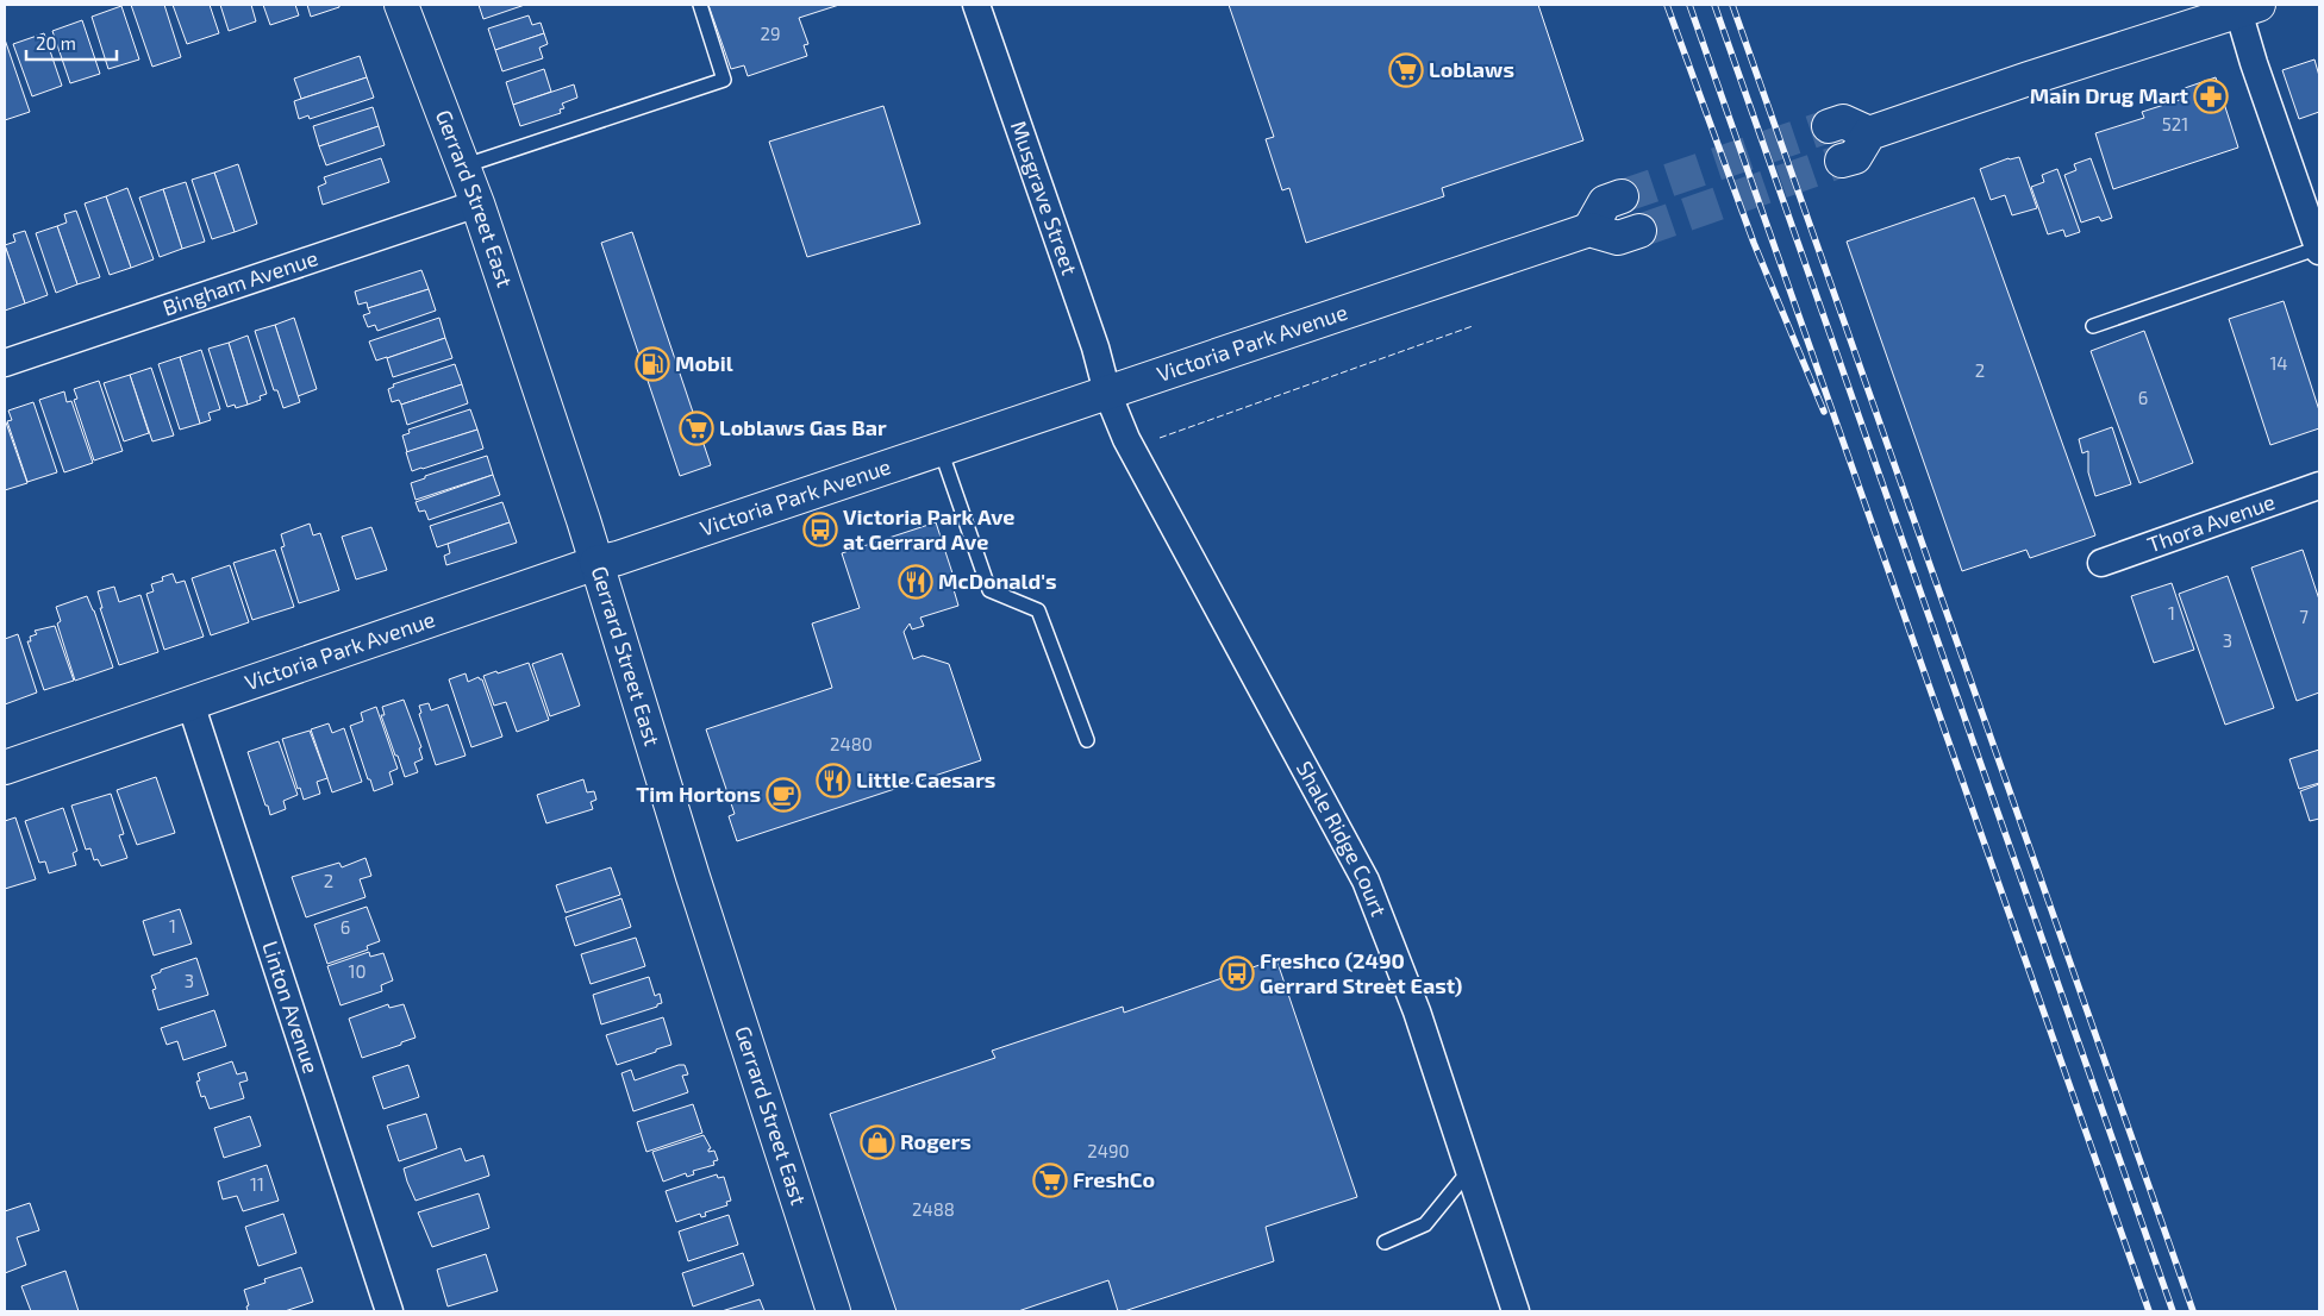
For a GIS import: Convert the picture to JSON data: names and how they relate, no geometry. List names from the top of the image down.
{
  "streets": {
    "main road": ["Gerrard Street East", "Victoria Park Avenue"],
    "street": [
      "Musgrave Street",
      "Bingham Avenue",
      "Thora Avenue",
      "Shale Ridge Court",
      "Linton Avenue"
    ]
  },
  "crossings": [
    ["Musgrave Street", "Victoria Park Avenue"],
    ["Musgrave Street", "Shale Ridge Court"],
    ["Gerrard Street East", "Bingham Avenue"],
    ["Gerrard Street East", "Victoria Park Avenue"],
    ["Victoria Park Avenue", "Shale Ridge Court"],
    ["Victoria Park Avenue", "Linton Avenue"]
  ],
  "places": {
    "supermarket": ["Loblaws", "Loblaws Gas Bar", "FreshCo"],
    "pharmacy": ["Main Drug Mart"],
    "fuel station": ["Mobil"],
    "bus stop": ["Victoria Park Ave at Gerrard Ave", "Freshco (2490 Gerrard Street East)"],
    "restaurant": ["McDonald's", "Little Caesars"],
    "cafe": ["Tim Hortons"],
    "shop": ["Rogers"]
  },
  "house_numbers": [
    "29",
    "521",
    "14",
    "2",
    "6",
    "1",
    "7",
    "3",
    "2480",
    "2",
    "1",
    "6",
    "10",
    "3",
    "2490",
    "11",
    "2488"
  ],
  "scale_bar": "20 m"
}
